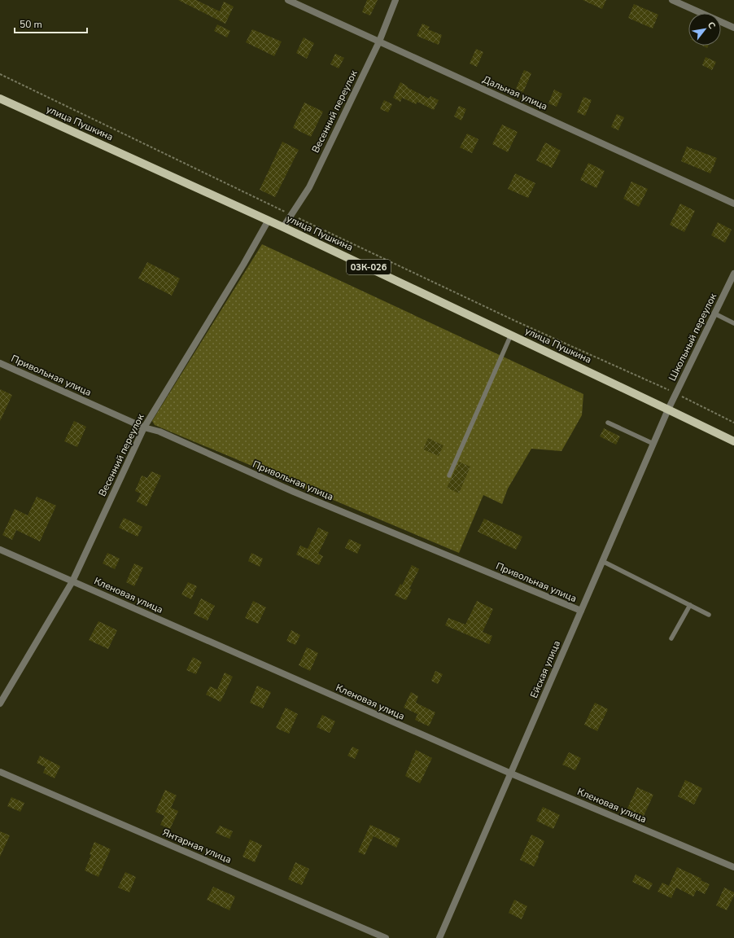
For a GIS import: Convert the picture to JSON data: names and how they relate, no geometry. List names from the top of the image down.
{
  "streets": {
    "main road": ["улица Пушкина", "03К-026"],
    "street": [
      "Дальная улица",
      "Весенний переулок",
      "Школьный переулок",
      "Привольная улица",
      "Кленовая улица",
      "Ейская улица",
      "Янтарная улица"
    ]
  },
  "crossings": [
    ["Дальная улица", "Весенний переулок"],
    ["Весенний переулок", "улица Пушкина"],
    ["Весенний переулок", "Привольная улица"],
    ["Весенний переулок", "Кленовая улица"],
    ["улица Пушкина", "Школьный переулок"],
    ["улица Пушкина", "Ейская улица"],
    ["Школьный переулок", "Ейская улица"],
    ["Привольная улица", "Ейская улица"],
    ["Кленовая улица", "Ейская улица"]
  ],
  "scale_bar": "50 m",
  "north": "top right"
}
